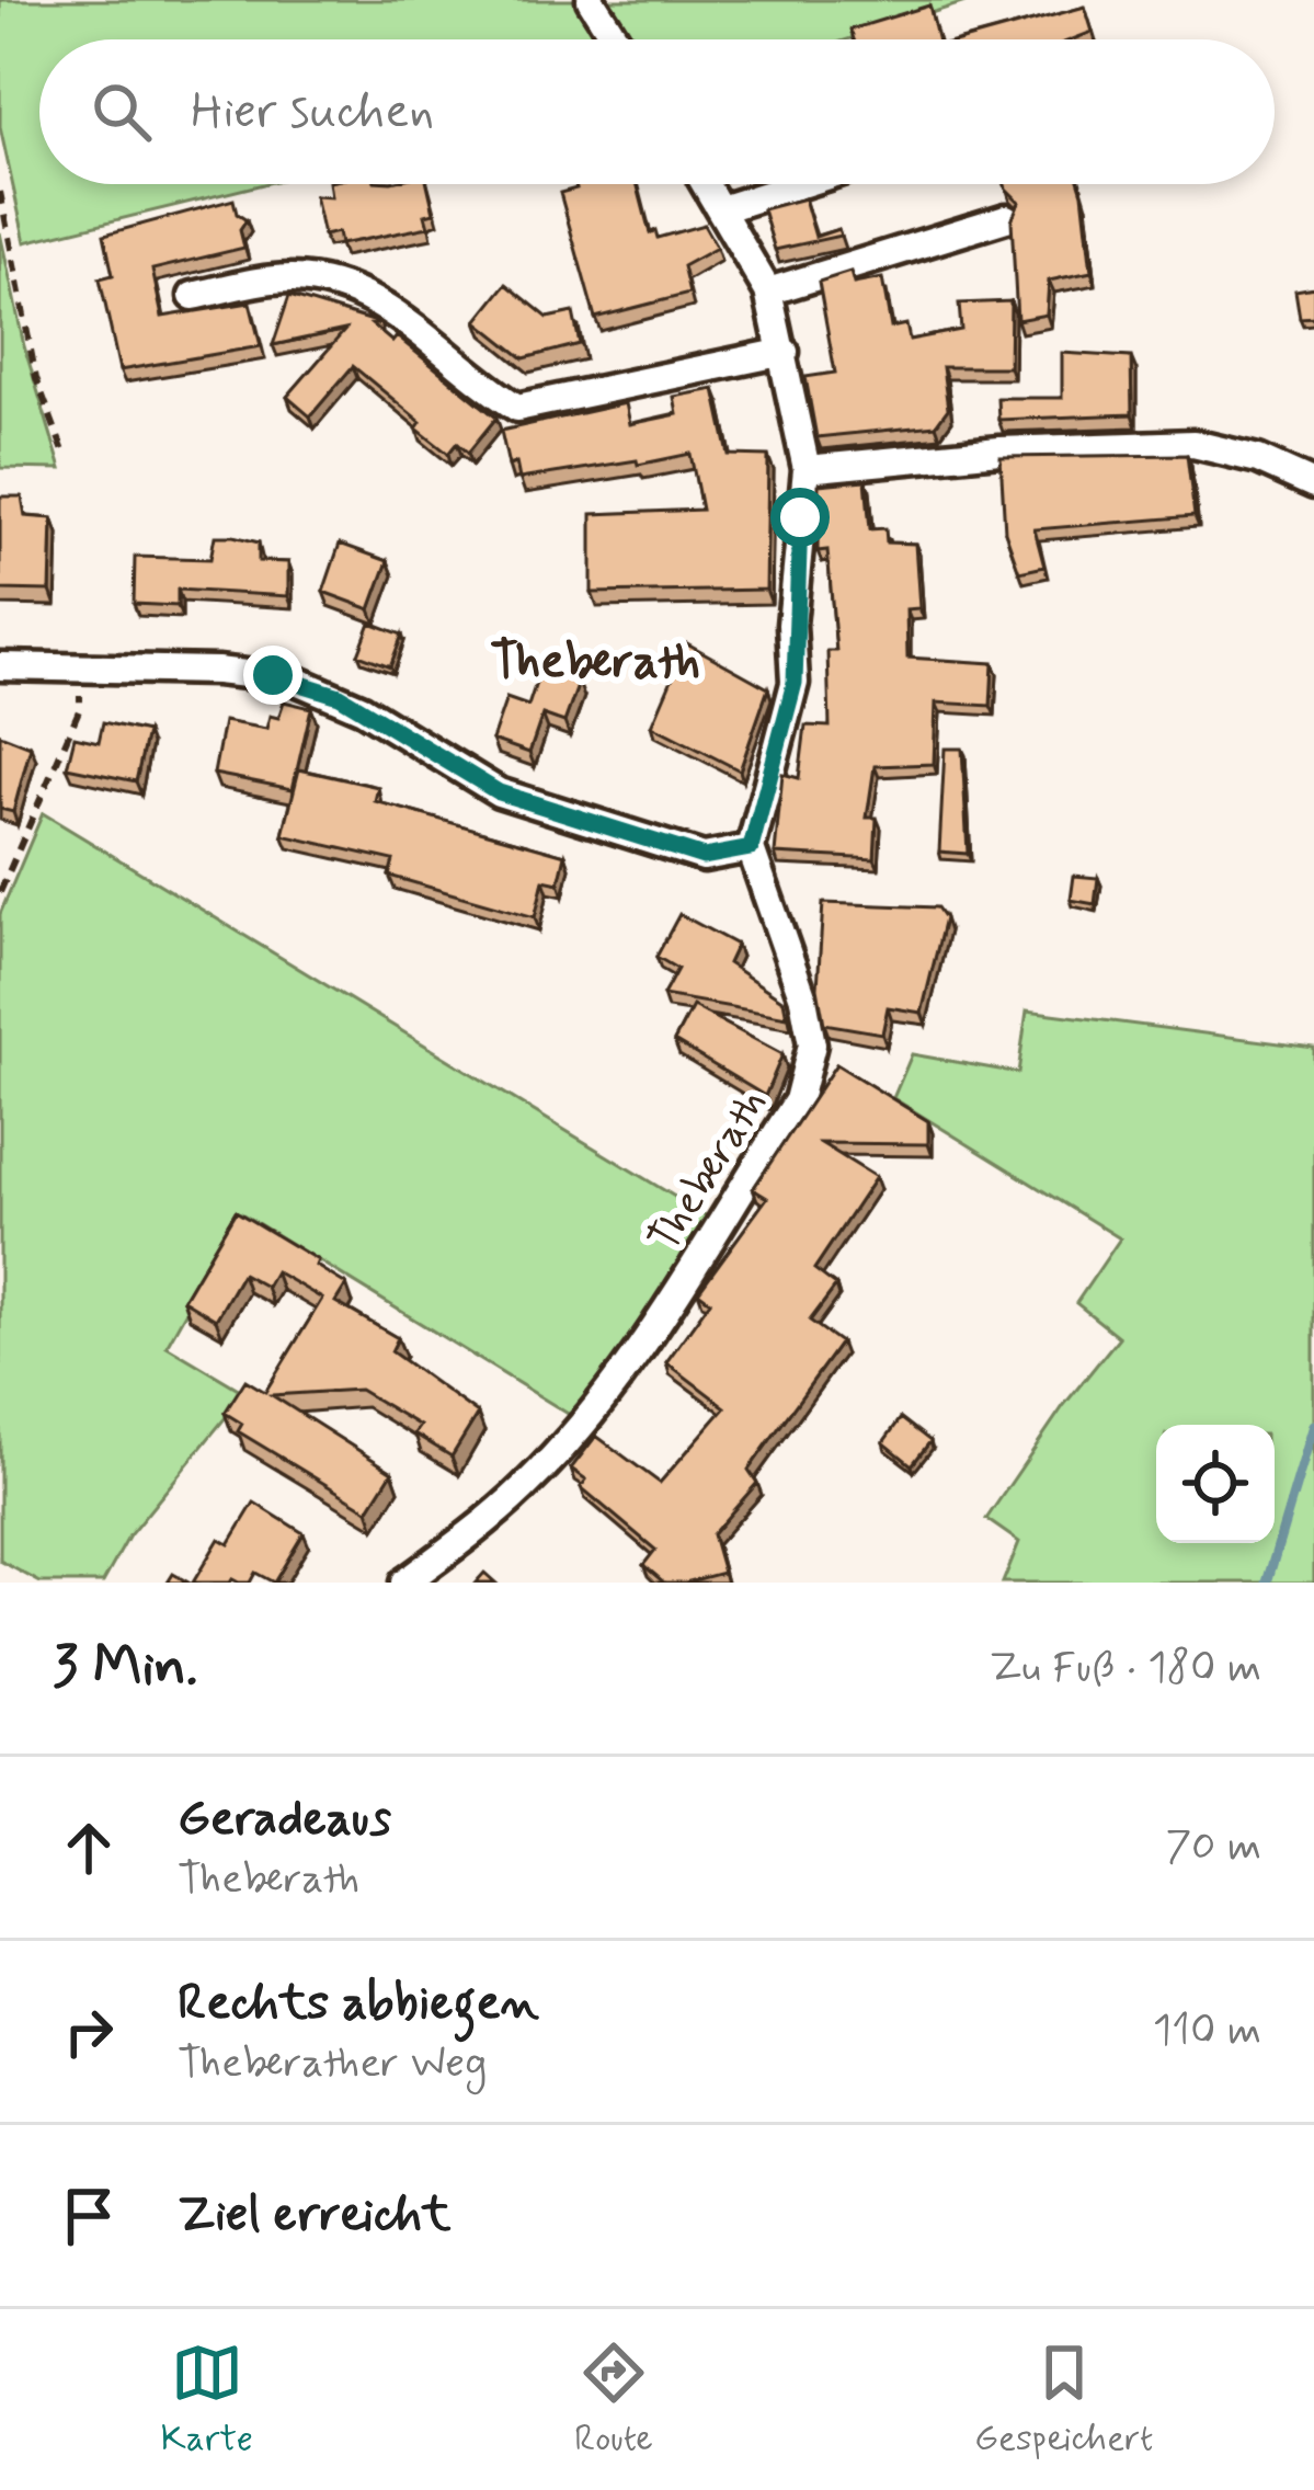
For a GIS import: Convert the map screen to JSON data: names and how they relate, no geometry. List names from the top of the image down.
{
  "streets": {
    "street": ["Theberath"]
  },
  "districts": ["Theberath"],
  "page": {
    "search": "Hier suchen",
    "heading": ["3 Min.", "Zu Fuß · 180 m"],
    "list": [
      ["Geradeaus", "Theberath", "70 m"],
      ["Rechts abbiegen", "Theberather Weg", "110 m"],
      "Ziel erreicht"
    ],
    "nav": ["Karte", "Route", "Gespeichert"]
  }
}
